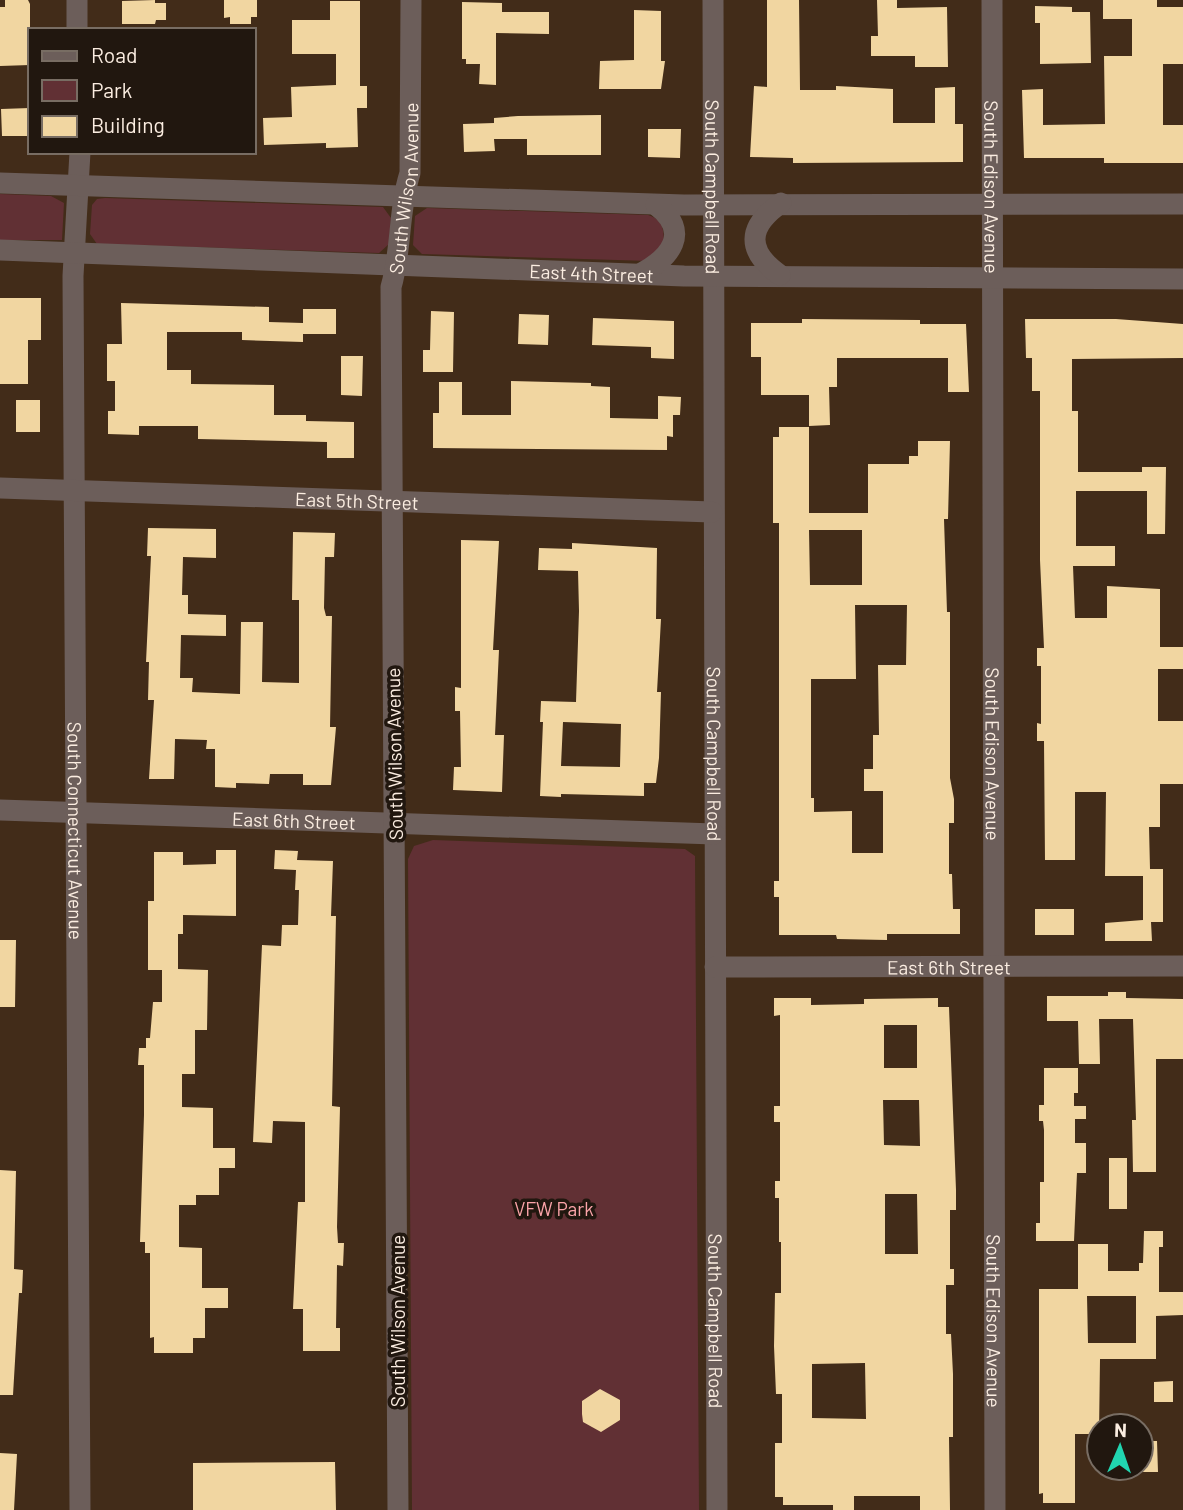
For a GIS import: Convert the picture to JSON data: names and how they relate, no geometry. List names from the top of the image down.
{
  "streets": {
    "street": [
      "South Wilson Avenue",
      "South Campbell Road",
      "South Edison Avenue",
      "East 4th Street",
      "East 5th Street",
      "East 6th Street",
      "South Connecticut Avenue"
    ]
  },
  "crossings": [
    ["South Wilson Avenue", "East 4th Street"],
    ["South Wilson Avenue", "East 5th Street"],
    ["South Wilson Avenue", "East 6th Street"],
    ["South Campbell Road", "East 4th Street"],
    ["South Campbell Road", "East 5th Street"],
    ["South Campbell Road", "East 6th Street"],
    ["South Edison Avenue", "East 4th Street"],
    ["South Edison Avenue", "East 6th Street"],
    ["East 4th Street", "South Connecticut Avenue"],
    ["East 5th Street", "South Connecticut Avenue"],
    ["East 6th Street", "South Connecticut Avenue"]
  ],
  "parks": ["VFW Park"],
  "legend": ["Road", "Park", "Building"],
  "north": "top"
}
